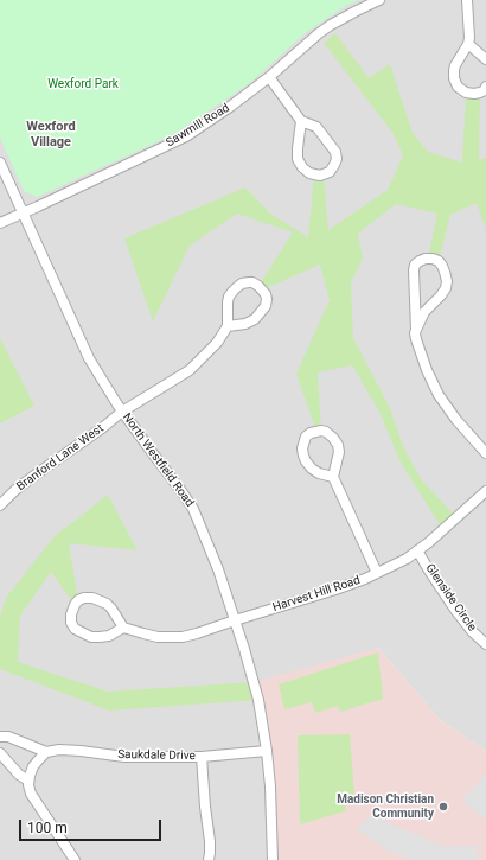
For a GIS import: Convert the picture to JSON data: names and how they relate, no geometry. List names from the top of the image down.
{
  "streets": {
    "street": [
      "Sawmill Road",
      "Branford Lane West",
      "North Westfield Road",
      "Harvest Hill Road",
      "Glenside Circle",
      "Saukdale Drive"
    ]
  },
  "crossings": [
    ["Sawmill Road", "North Westfield Road"],
    ["Branford Lane West", "North Westfield Road"],
    ["North Westfield Road", "Harvest Hill Road"],
    ["North Westfield Road", "Saukdale Drive"],
    ["Harvest Hill Road", "Glenside Circle"]
  ],
  "districts": ["Wexford Village"],
  "parks": ["Wexford Park"],
  "places": ["Madison Christian Community"],
  "scale_bar": "100 m"
}
